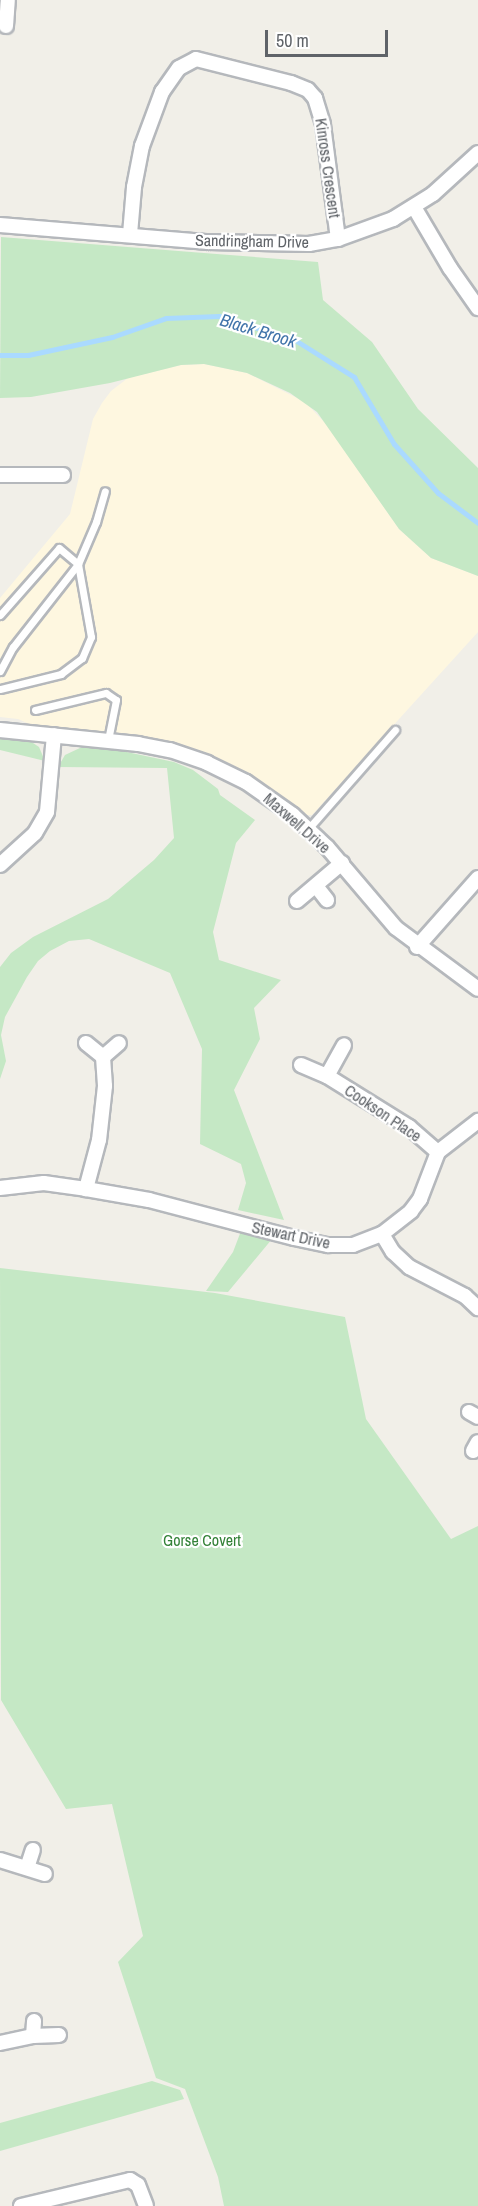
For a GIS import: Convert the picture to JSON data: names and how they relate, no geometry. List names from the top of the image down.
{
  "streets": {
    "street": [
      "Kinross Crescent",
      "Sandringham Drive",
      "Maxwell Drive",
      "Cookson Place",
      "Stewart Drive"
    ]
  },
  "crossings": [
    ["Kinross Crescent", "Sandringham Drive"],
    ["Cookson Place", "Stewart Drive"]
  ],
  "water": ["Black Brook"],
  "parks": ["Gorse Covert"],
  "scale_bar": "50 m"
}
